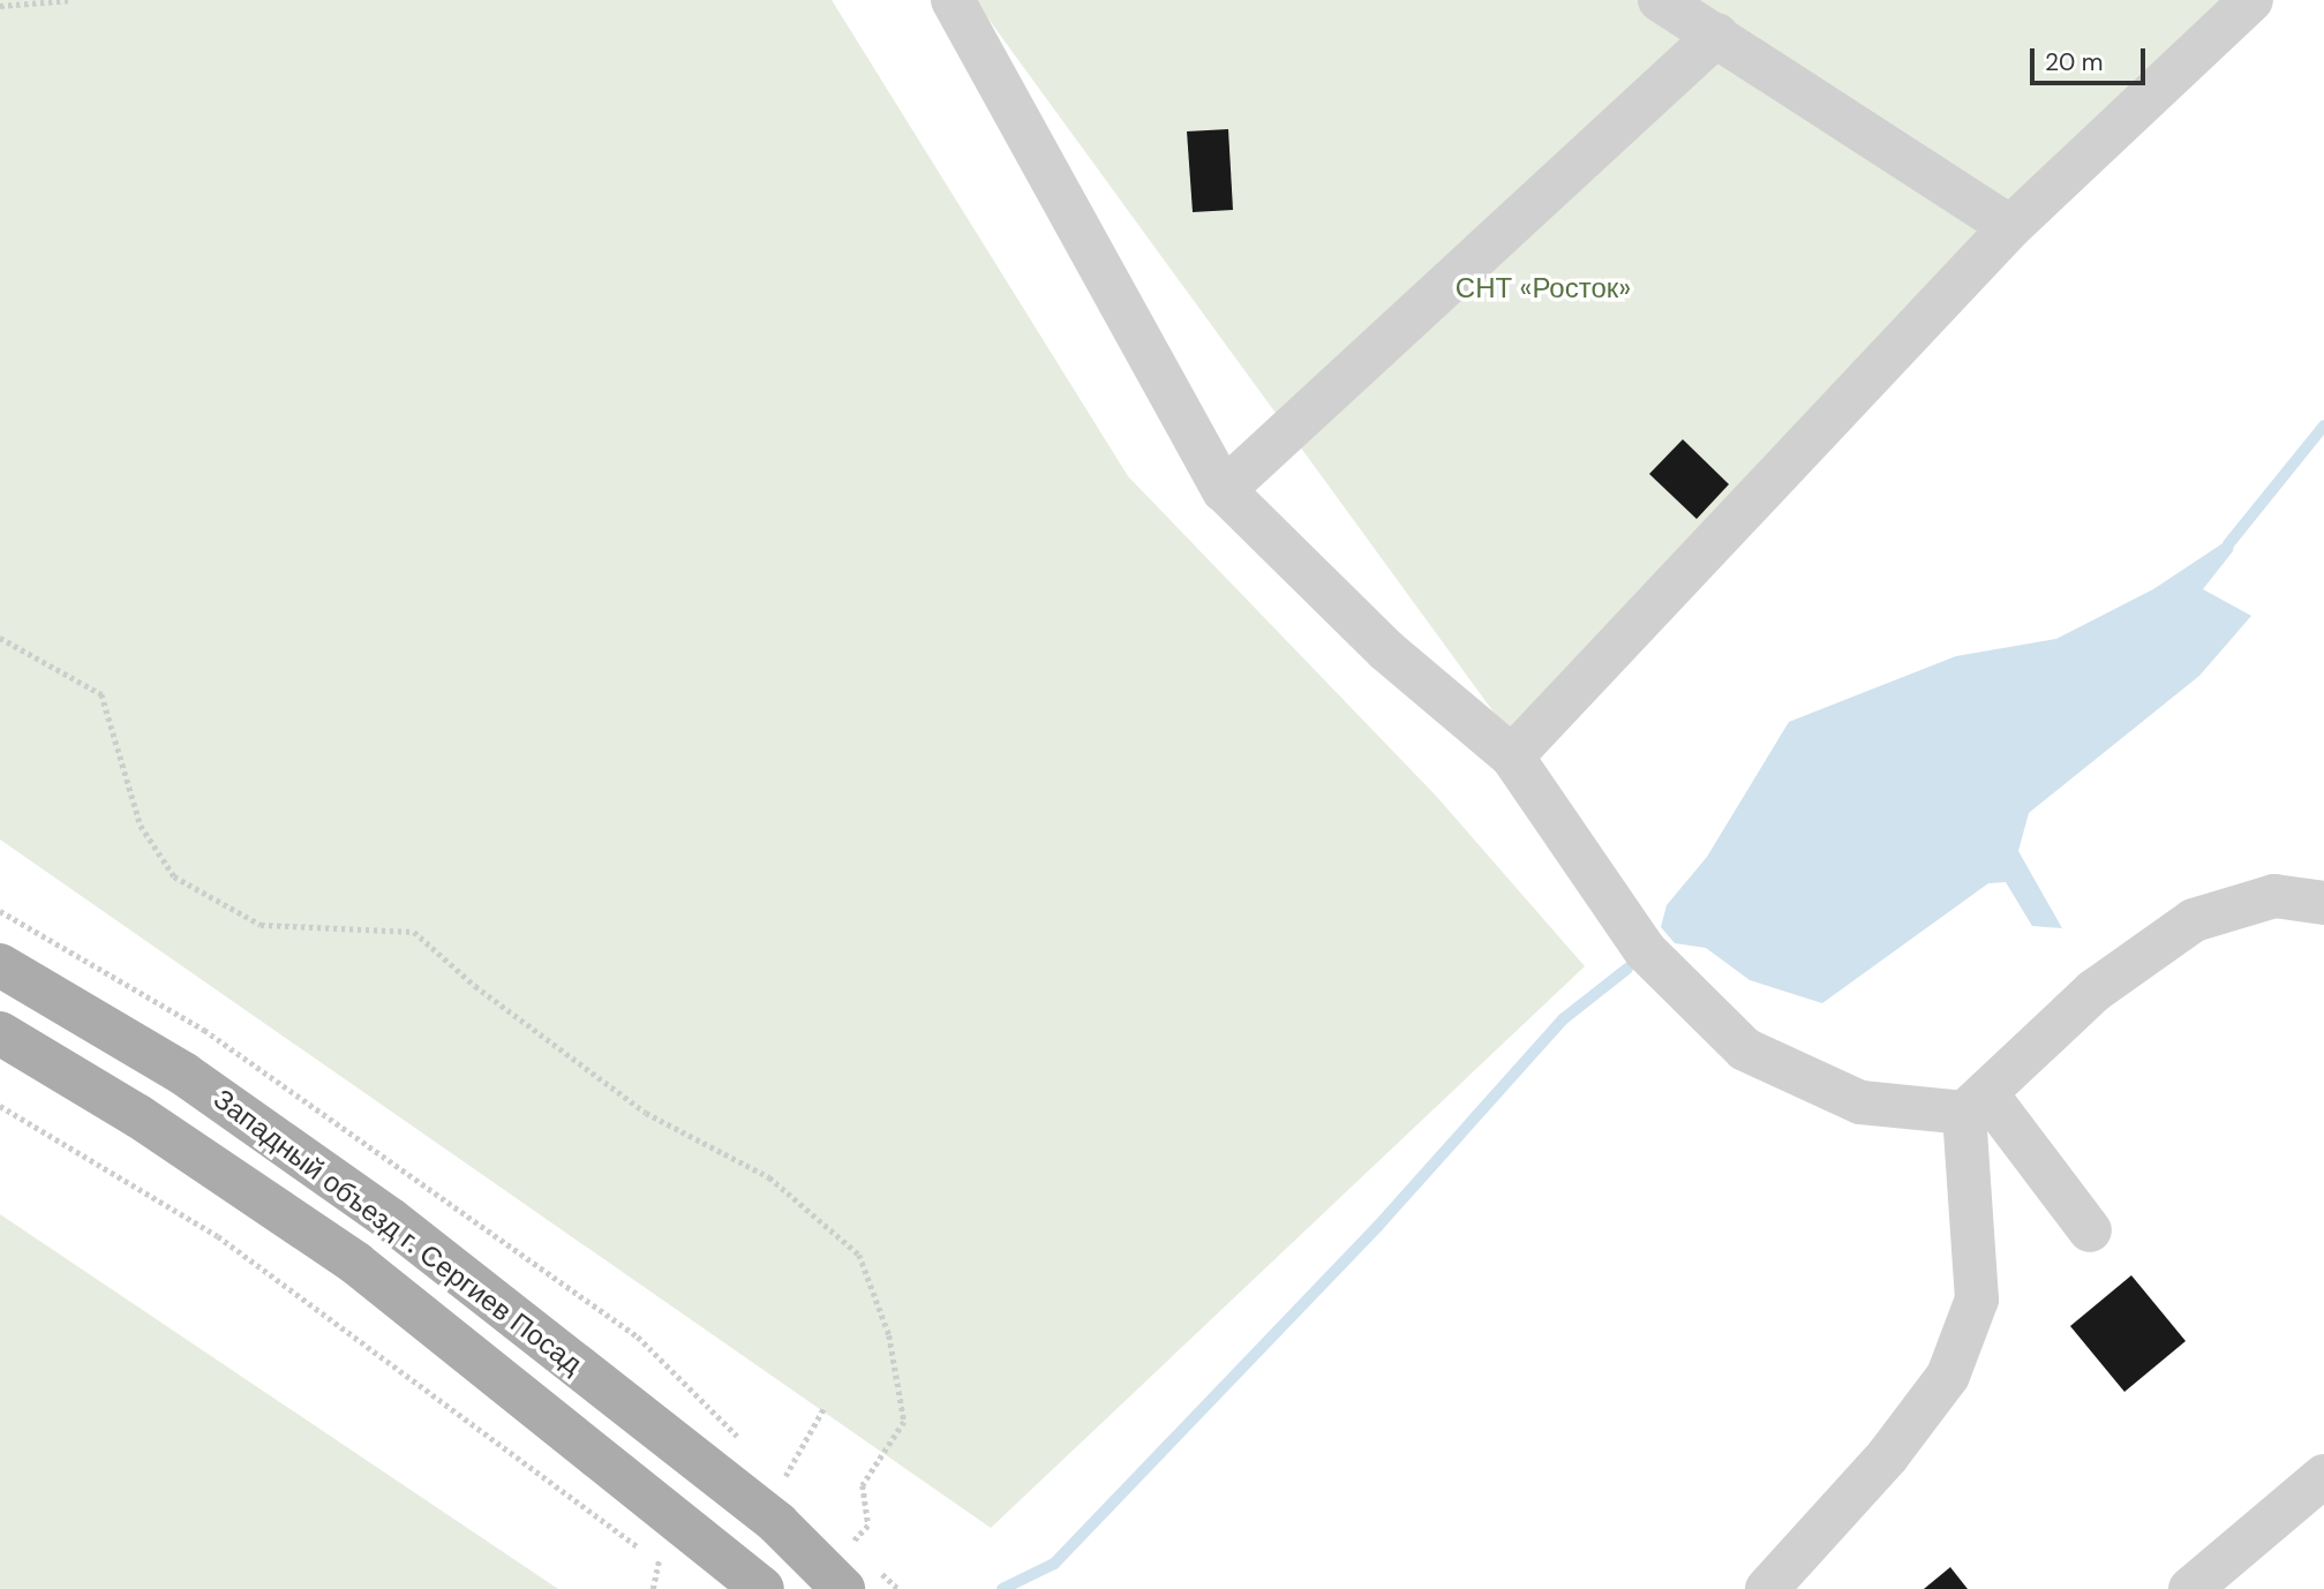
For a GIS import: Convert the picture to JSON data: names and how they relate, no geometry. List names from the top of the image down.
{
  "streets": {
    "main road": ["Западный объезд г. Сергиев Посад"]
  },
  "parks": ["СНТ «Росток»"],
  "scale_bar": "20 m"
}
